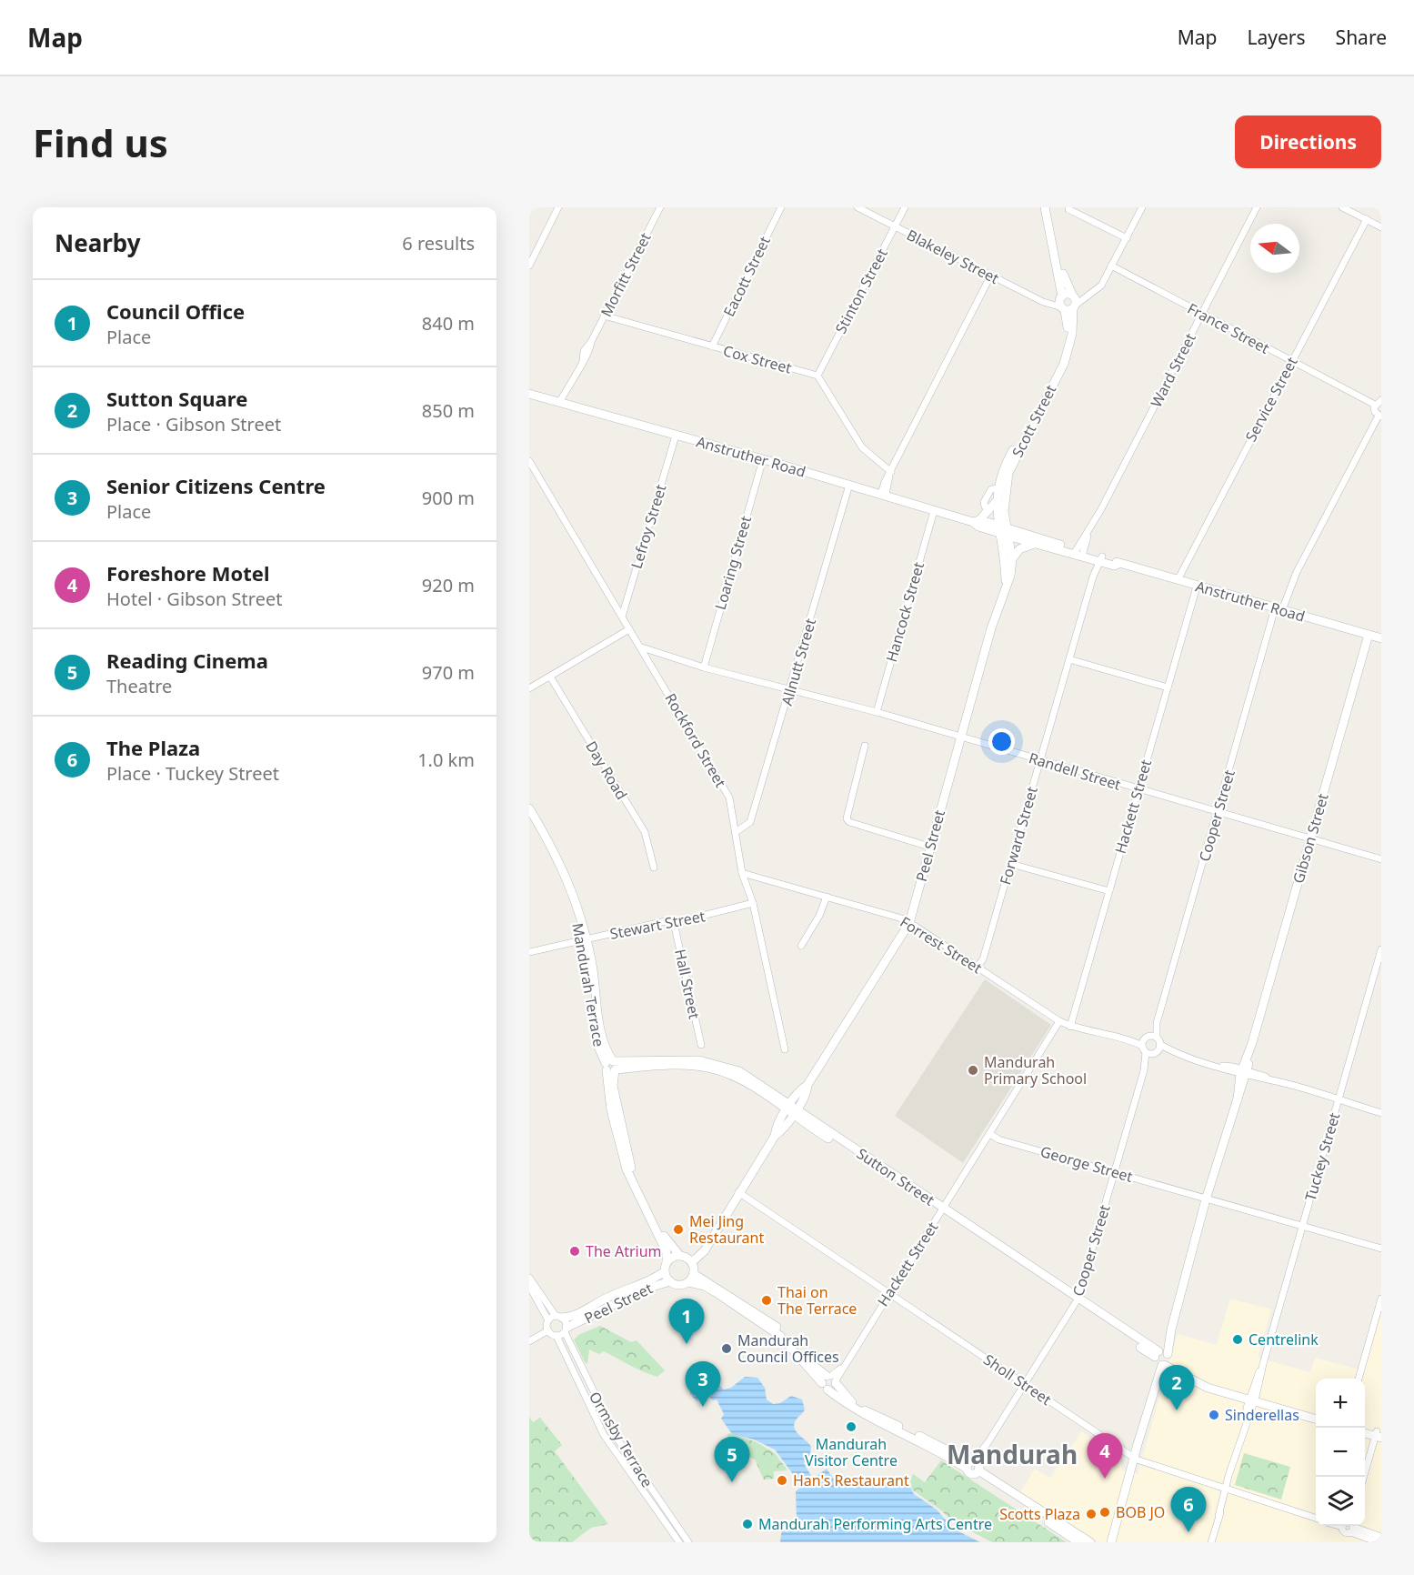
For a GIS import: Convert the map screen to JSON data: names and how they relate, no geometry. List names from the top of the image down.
{
  "streets": {
    "main road": [
      "Scott Street",
      "Anstruther Road",
      "Gibson Street",
      "Peel Street",
      "Mandurah Terrace",
      "Sutton Street"
    ],
    "street": [
      "Blakeley Street",
      "Morfitt Street",
      "Eacott Street",
      "Stinton Street",
      "France Street",
      "Cox Street",
      "Ward Street",
      "Service Street",
      "Lefroy Street",
      "Loaring Street",
      "Hancock Street",
      "Allnutt Street",
      "Rockford Street",
      "Day Road",
      "Randell Street",
      "Hackett Street",
      "Cooper Street",
      "Forward Street",
      "Stewart Street",
      "Forrest Street",
      "Hall Street",
      "Tuckey Street",
      "George Street",
      "Sholl Street",
      "Ormsby Terrace"
    ]
  },
  "crossings": [
    ["Blakeley Street", "Stinton Street"],
    ["Blakeley Street", "Scott Street"],
    ["Morfitt Street", "Cox Street"],
    ["Morfitt Street", "Anstruther Road"],
    ["Eacott Street", "Cox Street"],
    ["Stinton Street", "Cox Street"],
    ["France Street", "Ward Street"],
    ["France Street", "Service Street"],
    ["Ward Street", "Anstruther Road"],
    ["Service Street", "Anstruther Road"],
    ["Scott Street", "Anstruther Road"],
    ["Scott Street", "Peel Street"],
    ["Anstruther Road", "Lefroy Street"],
    ["Anstruther Road", "Loaring Street"],
    ["Anstruther Road", "Hancock Street"],
    ["Anstruther Road", "Allnutt Street"],
    ["Anstruther Road", "Hackett Street"],
    ["Anstruther Road", "Cooper Street"],
    ["Anstruther Road", "Forward Street"],
    ["Anstruther Road", "Gibson Street"],
    ["Anstruther Road", "Peel Street"],
    ["Lefroy Street", "Rockford Street"],
    ["Loaring Street", "Randell Street"],
    ["Hancock Street", "Randell Street"],
    ["Allnutt Street", "Rockford Street"],
    ["Allnutt Street", "Randell Street"],
    ["Rockford Street", "Randell Street"],
    ["Rockford Street", "Stewart Street"],
    ["Rockford Street", "Forrest Street"],
    ["Randell Street", "Hackett Street"],
    ["Randell Street", "Cooper Street"],
    ["Randell Street", "Forward Street"],
    ["Randell Street", "Gibson Street"],
    ["Randell Street", "Peel Street"],
    ["Hackett Street", "Forrest Street"],
    ["Hackett Street", "George Street"],
    ["Hackett Street", "Sutton Street"],
    ["Hackett Street", "Sholl Street"],
    ["Cooper Street", "Forrest Street"],
    ["Cooper Street", "George Street"],
    ["Cooper Street", "Sutton Street"],
    ["Cooper Street", "Sholl Street"],
    ["Forward Street", "Forrest Street"],
    ["Gibson Street", "Forrest Street"],
    ["Gibson Street", "George Street"],
    ["Gibson Street", "Sutton Street"],
    ["Gibson Street", "Sholl Street"],
    ["Peel Street", "Forrest Street"],
    ["Peel Street", "Mandurah Terrace"],
    ["Peel Street", "Sutton Street"],
    ["Peel Street", "Sholl Street"],
    ["Peel Street", "Ormsby Terrace"],
    ["Stewart Street", "Hall Street"],
    ["Stewart Street", "Mandurah Terrace"],
    ["Forrest Street", "Tuckey Street"],
    ["Mandurah Terrace", "Sutton Street"],
    ["Tuckey Street", "George Street"],
    ["Tuckey Street", "Sutton Street"],
    ["Tuckey Street", "Sholl Street"]
  ],
  "districts": ["Mandurah"],
  "places": [
    "Mandurah Primary School",
    "Mei Jing Restaurant",
    "The Atrium",
    "Thai on The Terrace",
    "Centrelink",
    "Mandurah Council Offices",
    "Sinderellas",
    "Mandurah Visitor Centre",
    "Han's Restaurant",
    "BOB JO",
    "Scotts Plaza",
    "Mandurah Performing Arts Centre"
  ],
  "north": "left",
  "page": {
    "header": "Map",
    "nav": ["Map", "Layers", "Share"],
    "buttons": "Directions",
    "title": "Find us",
    "heading": ["Nearby", "6 results"],
    "list": [
      {
        "mark": "1",
        "name": "Council Office",
        "note": "Place",
        "value": "840 m"
      },
      {
        "mark": "2",
        "name": "Sutton Square",
        "note": "Place · Gibson Street",
        "value": "850 m"
      },
      {
        "mark": "3",
        "name": "Senior Citizens Centre",
        "note": "Place",
        "value": "900 m"
      },
      {
        "mark": "4",
        "name": "Foreshore Motel",
        "note": "Hotel · Gibson Street",
        "value": "920 m"
      },
      {
        "mark": "5",
        "name": "Reading Cinema",
        "note": "Theatre",
        "value": "970 m"
      },
      {
        "mark": "6",
        "name": "The Plaza",
        "note": "Place · Tuckey Street",
        "value": "1.0 km"
      }
    ],
    "pins": [
      "1",
      "3",
      "2",
      "4",
      "5",
      "6"
    ],
    "map_buttons": ["+", "−"]
  }
}
